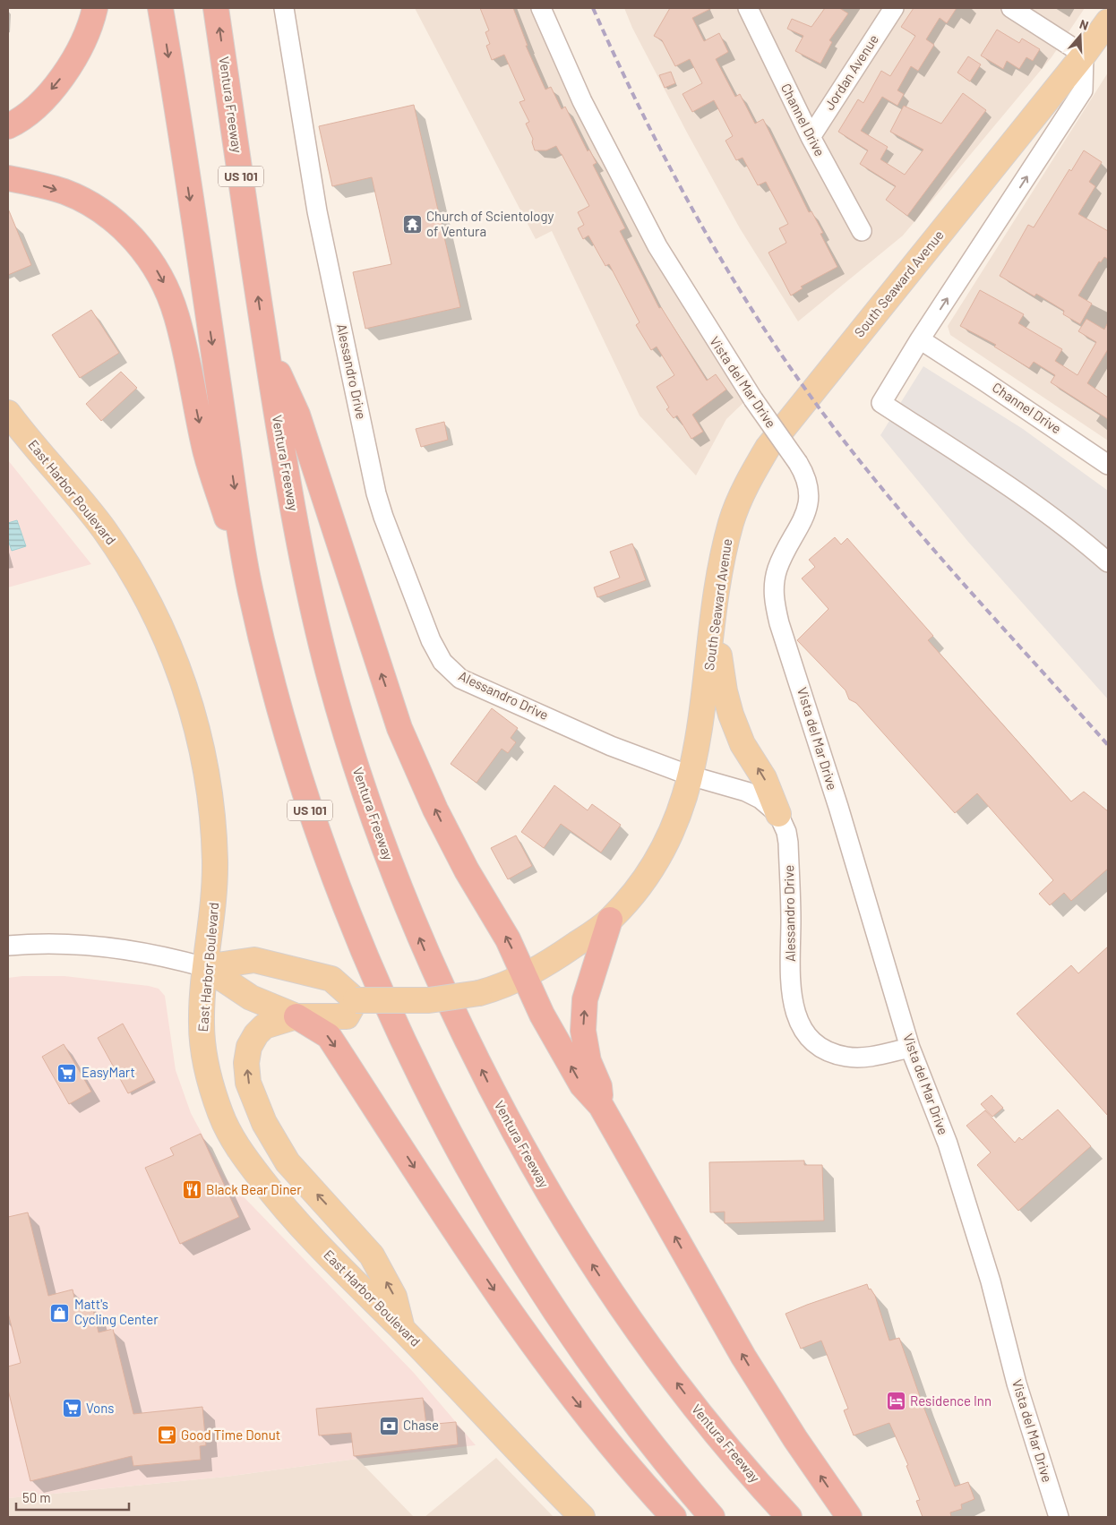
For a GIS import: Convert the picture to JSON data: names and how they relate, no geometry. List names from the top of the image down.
{
  "streets": {
    "highway": ["Ventura Freeway", "US 101"],
    "main road": ["South Seaward Avenue", "East Harbor Boulevard"],
    "street": [
      "Jordan Avenue",
      "Channel Drive",
      "Alessandro Drive",
      "Vista del Mar Drive"
    ]
  },
  "crossings": [
    ["Jordan Avenue", "Channel Drive"],
    ["South Seaward Avenue", "Alessandro Drive"],
    ["South Seaward Avenue", "East Harbor Boulevard"],
    ["Alessandro Drive", "Vista del Mar Drive"]
  ],
  "places": {
    "temple": ["Church of Scientology of Ventura"],
    "supermarket": ["EasyMart", "Vons"],
    "restaurant": ["Black Bear Diner"],
    "shop": ["Matt's Cycling Center"],
    "hotel": ["Residence Inn"],
    "bank": ["Chase"],
    "cafe": ["Good Time Donut"]
  },
  "scale_bar": "50 m",
  "north": "top"
}
